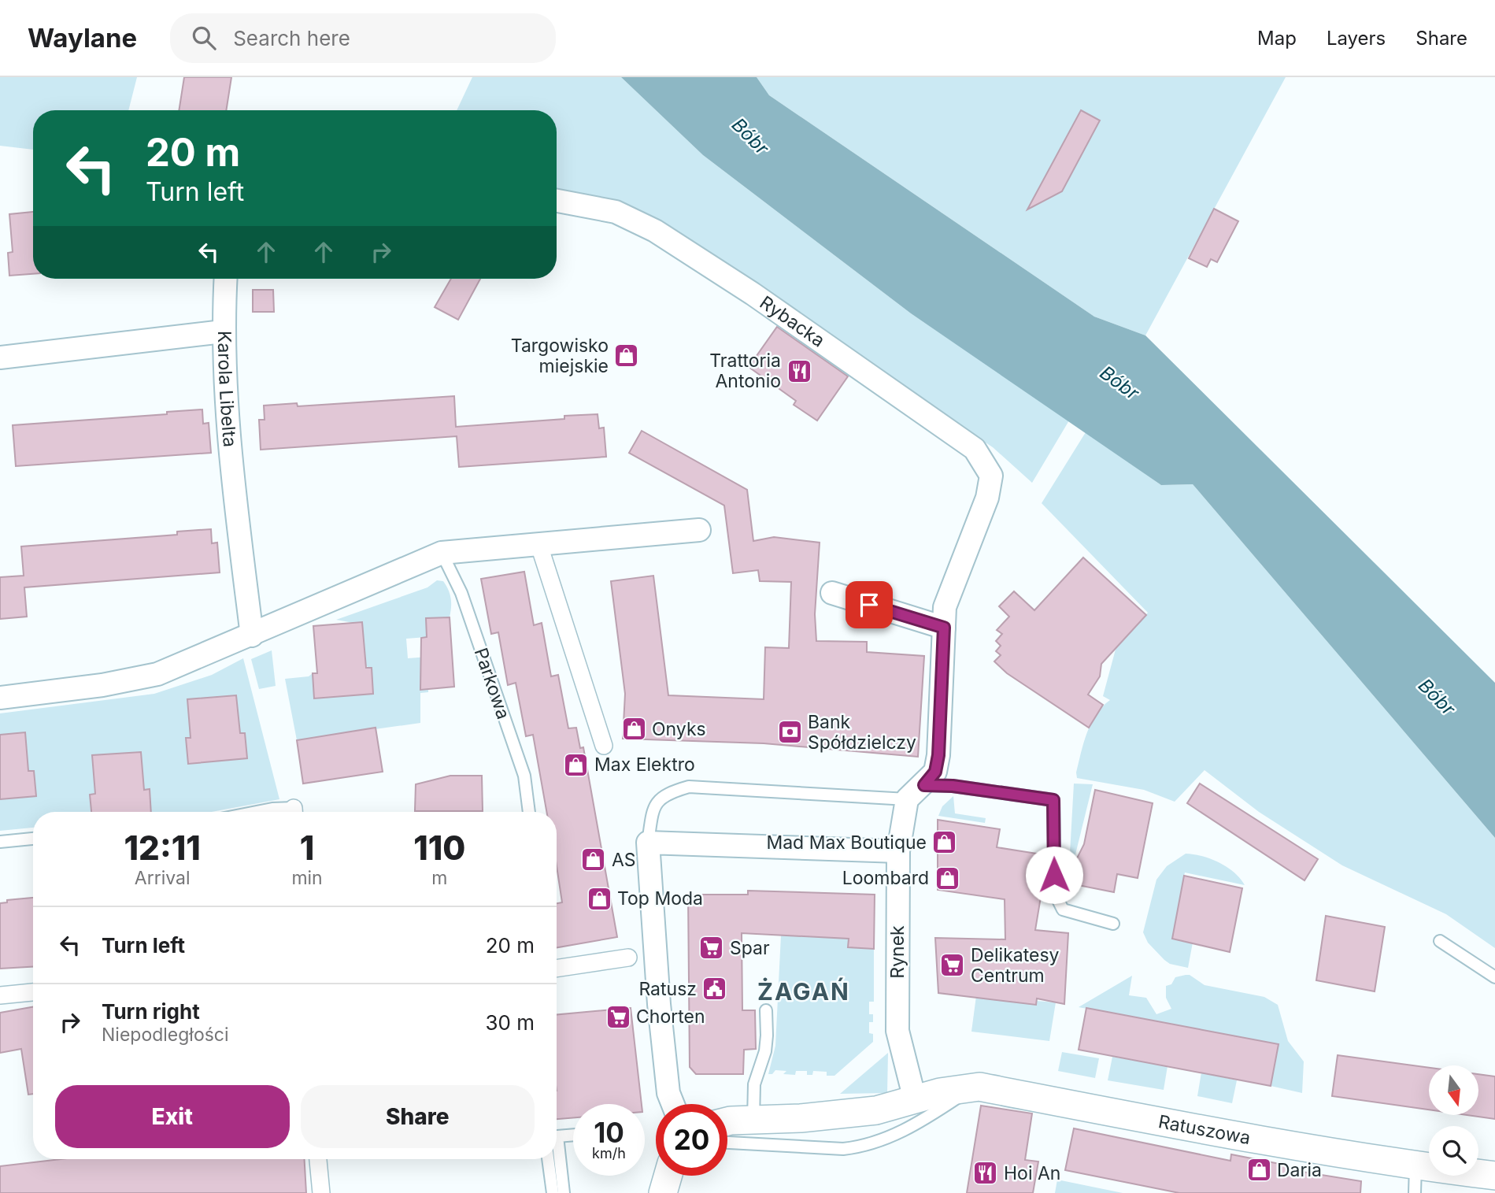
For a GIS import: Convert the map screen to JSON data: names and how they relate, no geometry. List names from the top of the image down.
{
  "streets": {
    "street": [
      "Rybacka",
      "Karola Libelta",
      "Rynek",
      "Ratuszowa"
    ],
    "lane": ["Parkowa"]
  },
  "crossings": [
    ["Rynek", "Ratuszowa"]
  ],
  "districts": ["ŻAGAŃ"],
  "water": ["Bóbr"],
  "places": {
    "shop": [
      "Targowisko miejskie",
      "Onyks",
      "Max Elektro",
      "Mad Max Boutique",
      "AS",
      "Loombard",
      "Top Moda",
      "Daria"
    ],
    "restaurant": ["Trattoria Antonio", "Hoi An"],
    "bank": ["Bank Spółdzielczy"],
    "supermarket": ["Spar", "Delikatesy Centrum", "Chorten"],
    "public building": ["Ratusz"]
  },
  "north": "bottom",
  "page": {
    "header": "Waylane",
    "search": "Search here",
    "nav": ["Map", "Layers", "Share"],
    "turn": ["20 m", "Turn left"],
    "eta": [
      "12:11",
      "Arrival",
      "1",
      "min",
      "110",
      "m"
    ],
    "list": [
      {
        "name": "Turn left",
        "value": "20 m"
      },
      {
        "name": "Turn right",
        "note": "Niepodległości",
        "value": "30 m"
      }
    ],
    "buttons": ["Exit", "Share"],
    "speed": "10 km/h",
    "limit": "20"
  }
}
